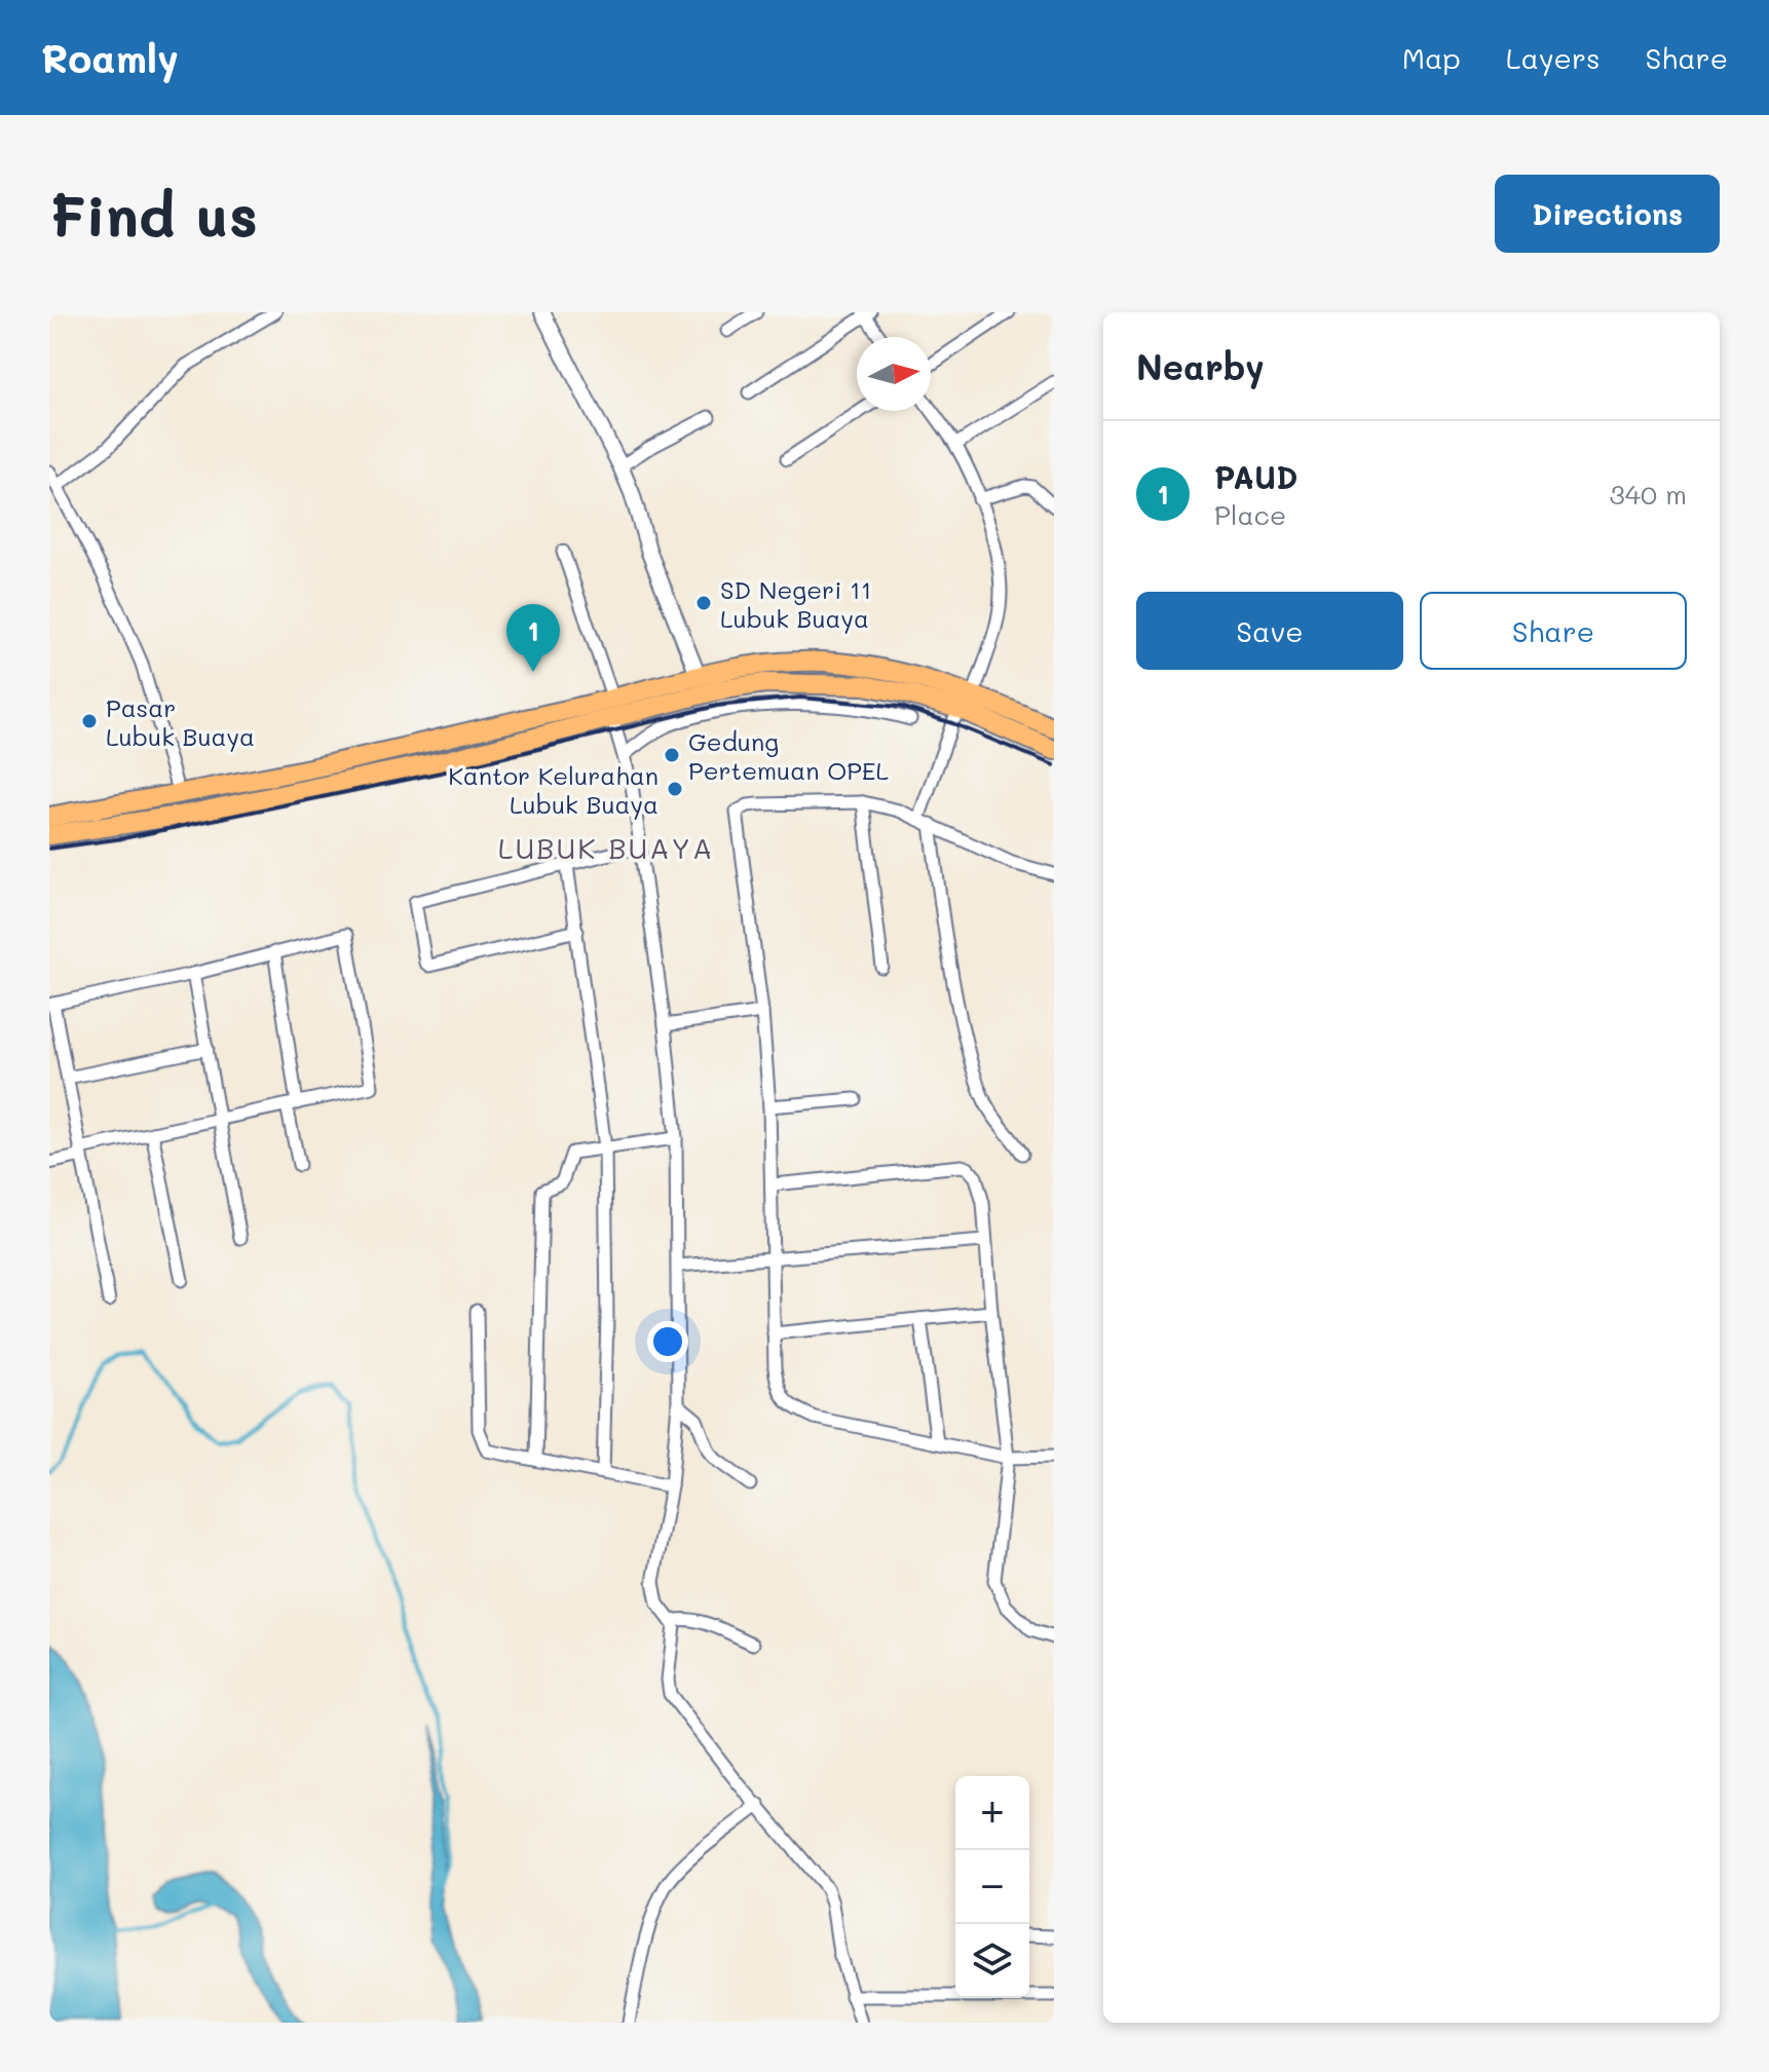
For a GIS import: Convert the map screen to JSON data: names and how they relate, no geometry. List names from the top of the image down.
{
  "districts": ["LUBUK BUAYA"],
  "places": [
    "SD Negeri 11 Lubuk Buaya",
    "Pasar Lubuk Buaya",
    "Gedung Pertemuan OPEL",
    "Kantor Kelurahan Lubuk Buaya"
  ],
  "north": "right",
  "page": {
    "header": "Roamly",
    "nav": ["Map", "Layers", "Share"],
    "buttons": [
      "Directions",
      ["Save", "Share"]
    ],
    "title": "Find us",
    "heading": "Nearby",
    "list": [
      {
        "mark": "1",
        "name": "PAUD",
        "note": "Place",
        "value": "340 m"
      }
    ],
    "pins": "1",
    "map_buttons": ["+", "−"]
  }
}
